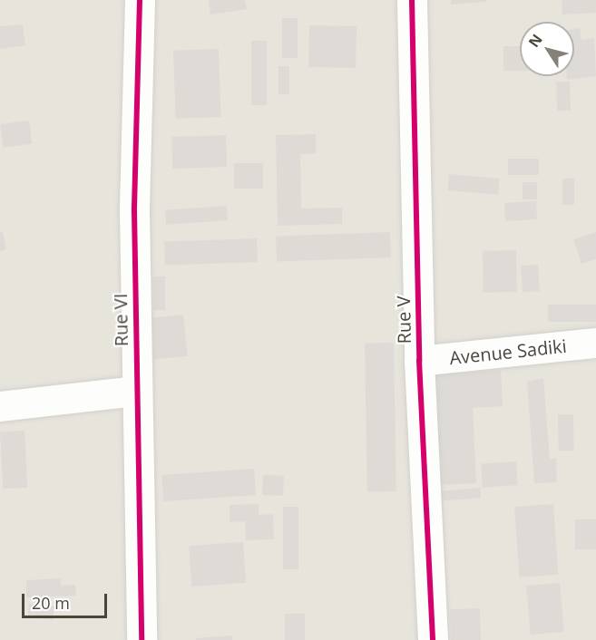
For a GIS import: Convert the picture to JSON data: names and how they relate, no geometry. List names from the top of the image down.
{
  "streets": {
    "street": ["Rue VI", "Rue V", "Avenue Sadiki"]
  },
  "crossings": [
    ["Rue V", "Avenue Sadiki"]
  ],
  "scale_bar": "20 m",
  "north": "top left"
}
